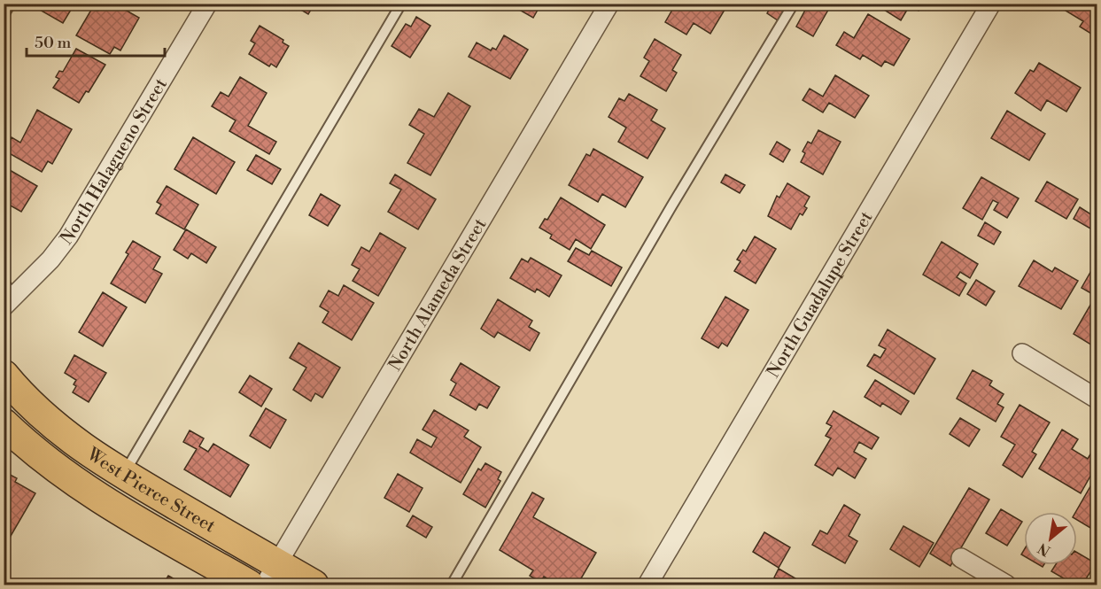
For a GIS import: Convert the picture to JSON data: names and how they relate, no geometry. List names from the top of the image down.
{
  "streets": {
    "highway": ["West Pierce Street"],
    "street": ["North Halagueno Street", "North Alameda Street", "North Guadalupe Street"]
  },
  "crossings": [
    ["North Alameda Street", "West Pierce Street"]
  ],
  "scale_bar": "50 m",
  "north": "bottom left"
}
